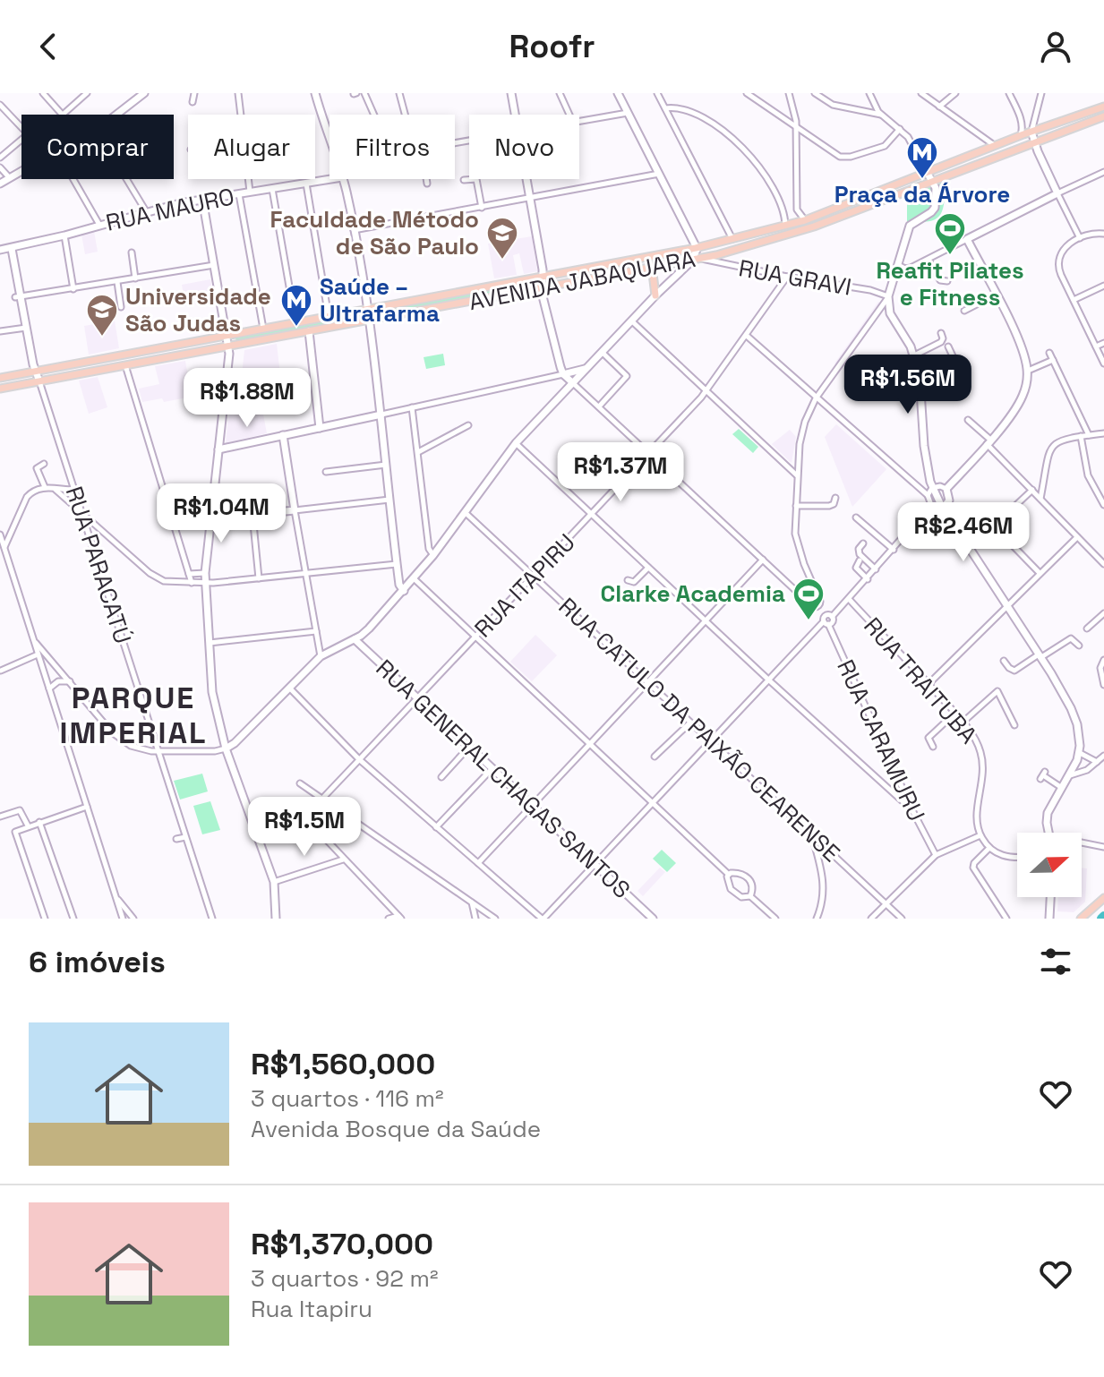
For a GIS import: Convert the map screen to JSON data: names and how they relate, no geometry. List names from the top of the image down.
{
  "streets": {
    "main road": ["AVENIDA JABAQUARA"],
    "street": [
      "RUA MAURO",
      "RUA GRAVI",
      "RUA PARACATÚ",
      "RUA ITAPIRU",
      "RUA TRAITUBA",
      "RUA CATULO DA PAIXÃO CEARENSE",
      "RUA CARAMURU",
      "RUA GENERAL CHAGAS SANTOS"
    ]
  },
  "crossings": [
    ["RUA MAURO", "RUA PARACATÚ"],
    ["RUA GRAVI", "AVENIDA JABAQUARA"],
    ["RUA GRAVI", "RUA ITAPIRU"],
    ["RUA GRAVI", "RUA CARAMURU"],
    ["AVENIDA JABAQUARA", "RUA PARACATÚ"],
    ["RUA ITAPIRU", "RUA CATULO DA PAIXÃO CEARENSE"],
    ["RUA ITAPIRU", "RUA GENERAL CHAGAS SANTOS"]
  ],
  "districts": ["PARQUE IMPERIAL"],
  "places": {
    "metro station": ["Praça da Árvore", "Saúde – Ultrafarma"],
    "sports": ["Reafit Pilates e Fitness", "Clarke Academia"],
    "school or university": ["Faculdade Método de São Paulo", "Universidade São Judas"]
  },
  "north": "right",
  "page": {
    "header": "Roofr",
    "chip": [
      "Comprar",
      "Alugar",
      "Filtros",
      "Novo"
    ],
    "price": [
      "R$1.56M",
      "R$1.88M",
      "R$1.37M",
      "R$1.04M",
      "R$2.46M",
      "R$1.5M"
    ],
    "heading": "6 imóveis",
    "list": [
      {
        "name": "R$1,560,000",
        "note": "3 quartos · 116 m² · Avenida Bosque da Saúde"
      },
      {
        "name": "R$1,370,000",
        "note": "3 quartos · 92 m² · Rua Itapiru"
      }
    ]
  }
}
